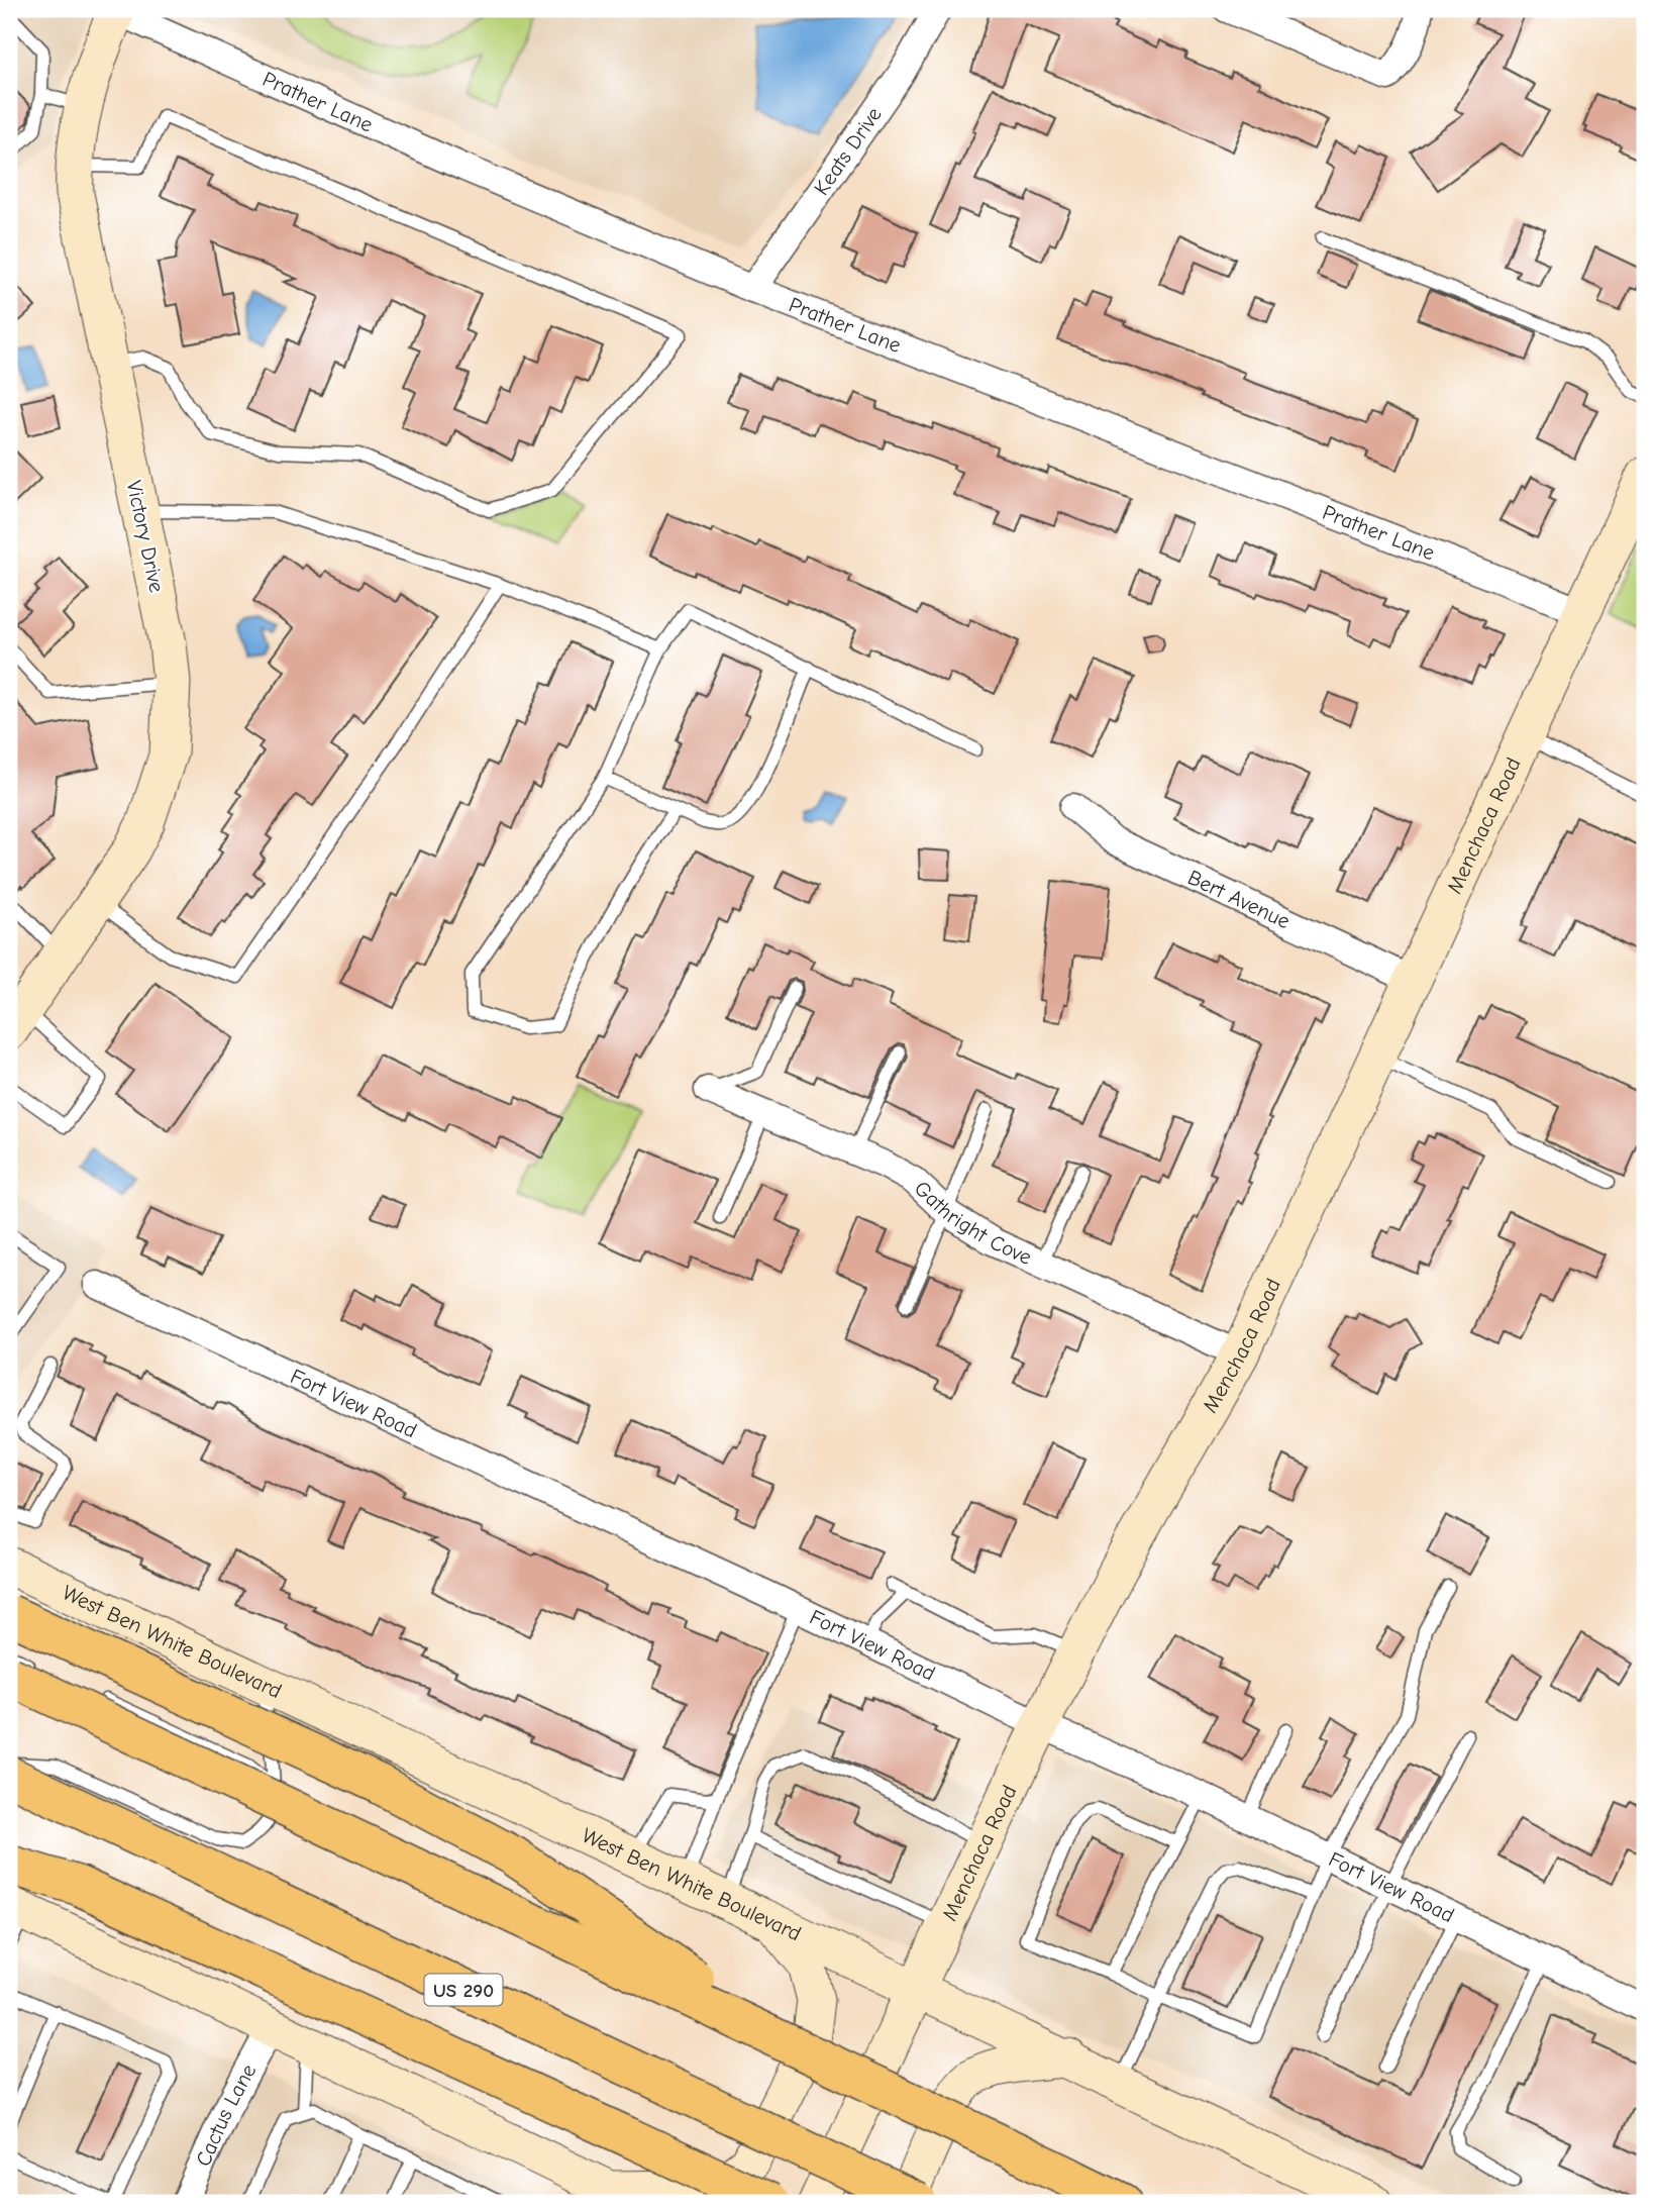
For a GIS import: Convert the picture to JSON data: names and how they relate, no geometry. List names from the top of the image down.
{
  "streets": {
    "highway": ["US 290"],
    "main road": ["Victory Drive", "Menchaca Road", "West Ben White Boulevard"],
    "street": [
      "Prather Lane",
      "Keats Drive",
      "Bert Avenue",
      "Gathright Cove",
      "Fort View Road",
      "Cactus Lane"
    ]
  },
  "crossings": [
    ["Prather Lane", "Keats Drive"],
    ["Prather Lane", "Victory Drive"],
    ["Prather Lane", "Menchaca Road"],
    ["Menchaca Road", "Bert Avenue"],
    ["Menchaca Road", "Gathright Cove"],
    ["Menchaca Road", "Fort View Road"],
    ["Menchaca Road", "West Ben White Boulevard"]
  ]
}
